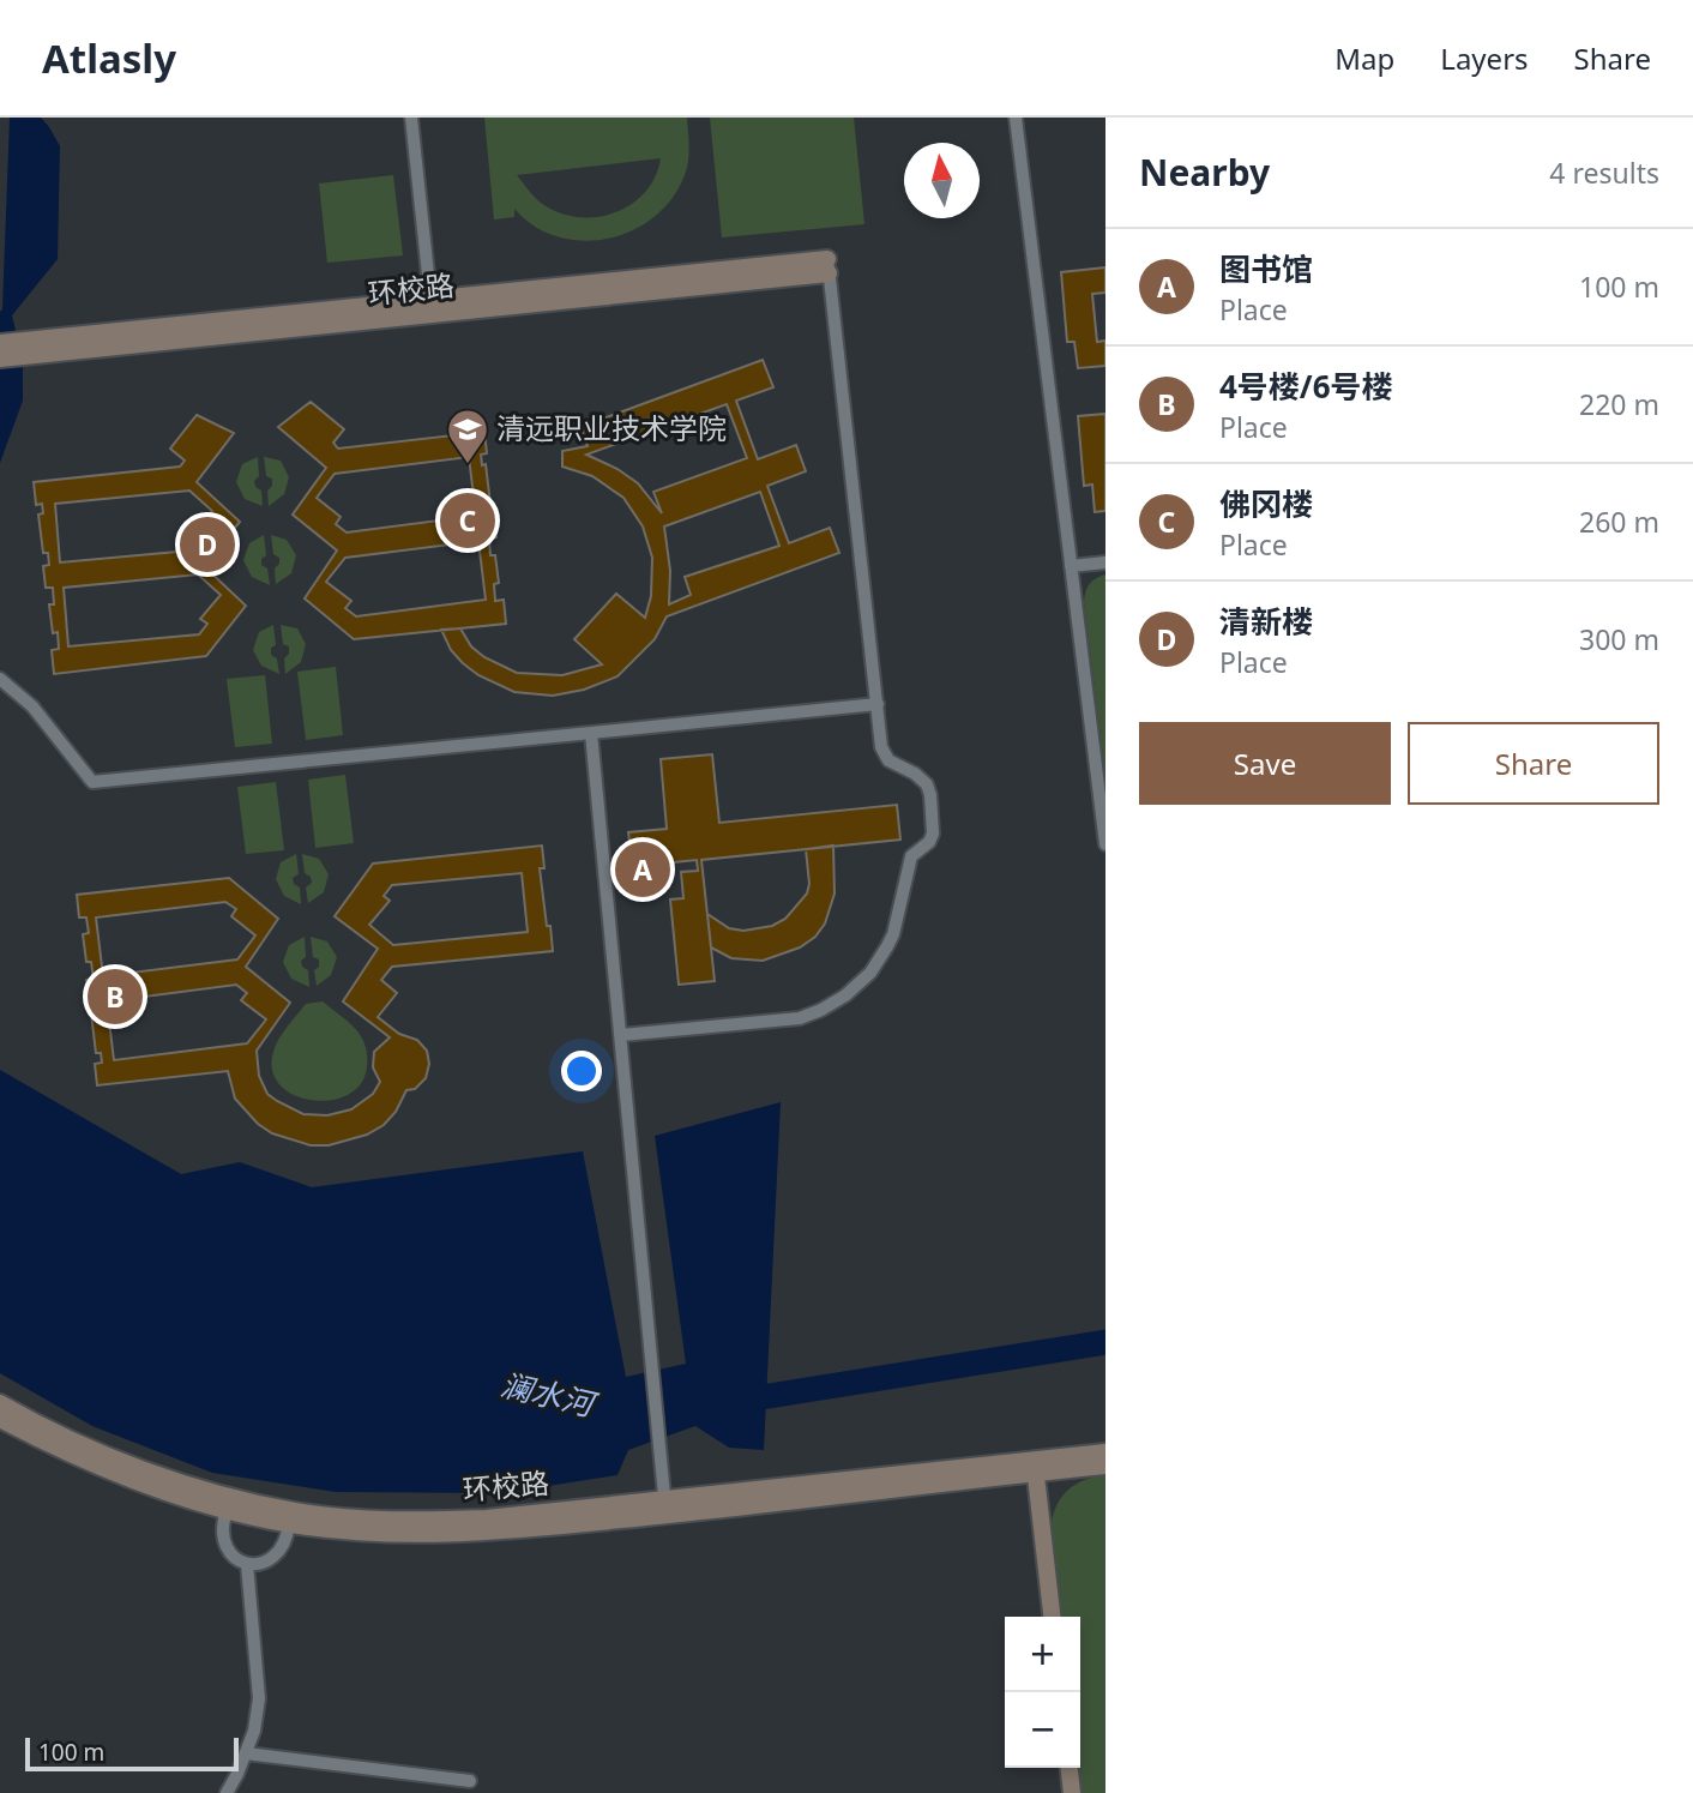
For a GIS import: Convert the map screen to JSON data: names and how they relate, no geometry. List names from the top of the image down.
{
  "streets": {
    "street": ["环校路"]
  },
  "water": ["澜水河"],
  "places": {
    "school or university": ["清远职业技术学院"]
  },
  "scale_bar": "100 m",
  "north": "top",
  "page": {
    "header": "Atlasly",
    "nav": ["Map", "Layers", "Share"],
    "heading": ["Nearby", "4 results"],
    "list": [
      {
        "mark": "A",
        "name": "图书馆",
        "note": "Place",
        "value": "100 m"
      },
      {
        "mark": "B",
        "name": "4号楼/6号楼",
        "note": "Place",
        "value": "220 m"
      },
      {
        "mark": "C",
        "name": "佛冈楼",
        "note": "Place",
        "value": "260 m"
      },
      {
        "mark": "D",
        "name": "清新楼",
        "note": "Place",
        "value": "300 m"
      }
    ],
    "pins": [
      "C",
      "D",
      "A",
      "B"
    ],
    "buttons": ["Save", "Share"],
    "map_buttons": ["+", "−"],
    "scale": "100 m"
  }
}
